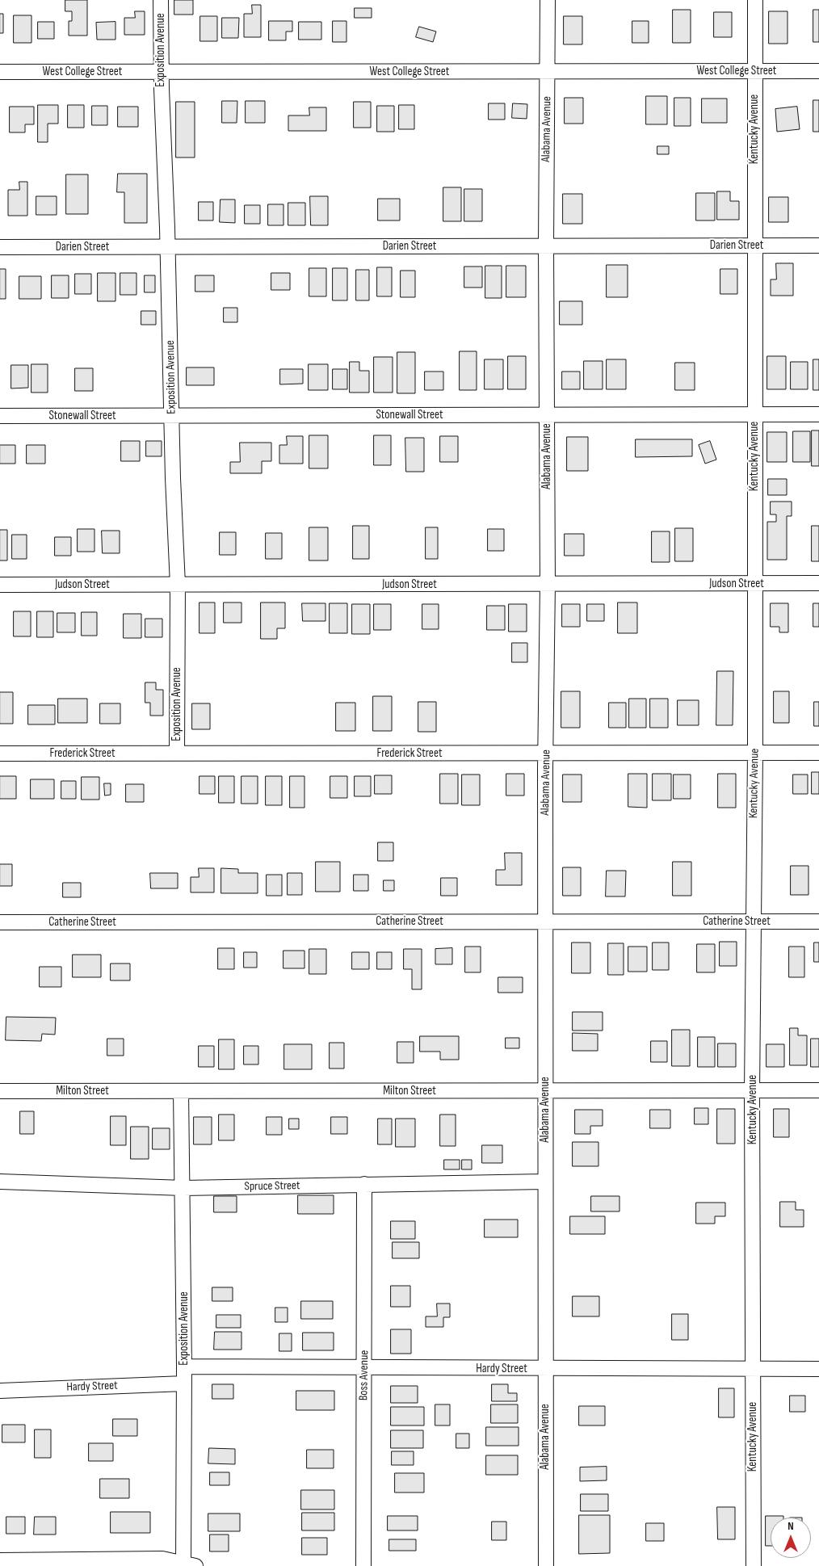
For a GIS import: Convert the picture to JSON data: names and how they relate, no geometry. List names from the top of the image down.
{
  "streets": {
    "street": [
      "Exposition Avenue",
      "West College Street",
      "Alabama Avenue",
      "Kentucky Avenue",
      "Darien Street",
      "Stonewall Street",
      "Judson Street",
      "Frederick Street",
      "Catherine Street",
      "Milton Street",
      "Spruce Street",
      "Hardy Street",
      "Boss Avenue"
    ]
  },
  "crossings": [
    ["Exposition Avenue", "West College Street"],
    ["Exposition Avenue", "Darien Street"],
    ["Exposition Avenue", "Stonewall Street"],
    ["Exposition Avenue", "Judson Street"],
    ["Exposition Avenue", "Frederick Street"],
    ["Exposition Avenue", "Milton Street"],
    ["Exposition Avenue", "Spruce Street"],
    ["Exposition Avenue", "Hardy Street"],
    ["West College Street", "Alabama Avenue"],
    ["West College Street", "Kentucky Avenue"],
    ["Alabama Avenue", "Darien Street"],
    ["Alabama Avenue", "Stonewall Street"],
    ["Alabama Avenue", "Judson Street"],
    ["Alabama Avenue", "Frederick Street"],
    ["Alabama Avenue", "Catherine Street"],
    ["Alabama Avenue", "Milton Street"],
    ["Alabama Avenue", "Spruce Street"],
    ["Alabama Avenue", "Hardy Street"],
    ["Kentucky Avenue", "Darien Street"],
    ["Kentucky Avenue", "Stonewall Street"],
    ["Kentucky Avenue", "Judson Street"],
    ["Kentucky Avenue", "Frederick Street"],
    ["Kentucky Avenue", "Catherine Street"],
    ["Kentucky Avenue", "Milton Street"],
    ["Kentucky Avenue", "Hardy Street"],
    ["Spruce Street", "Boss Avenue"],
    ["Hardy Street", "Boss Avenue"]
  ],
  "north": "top"
}
